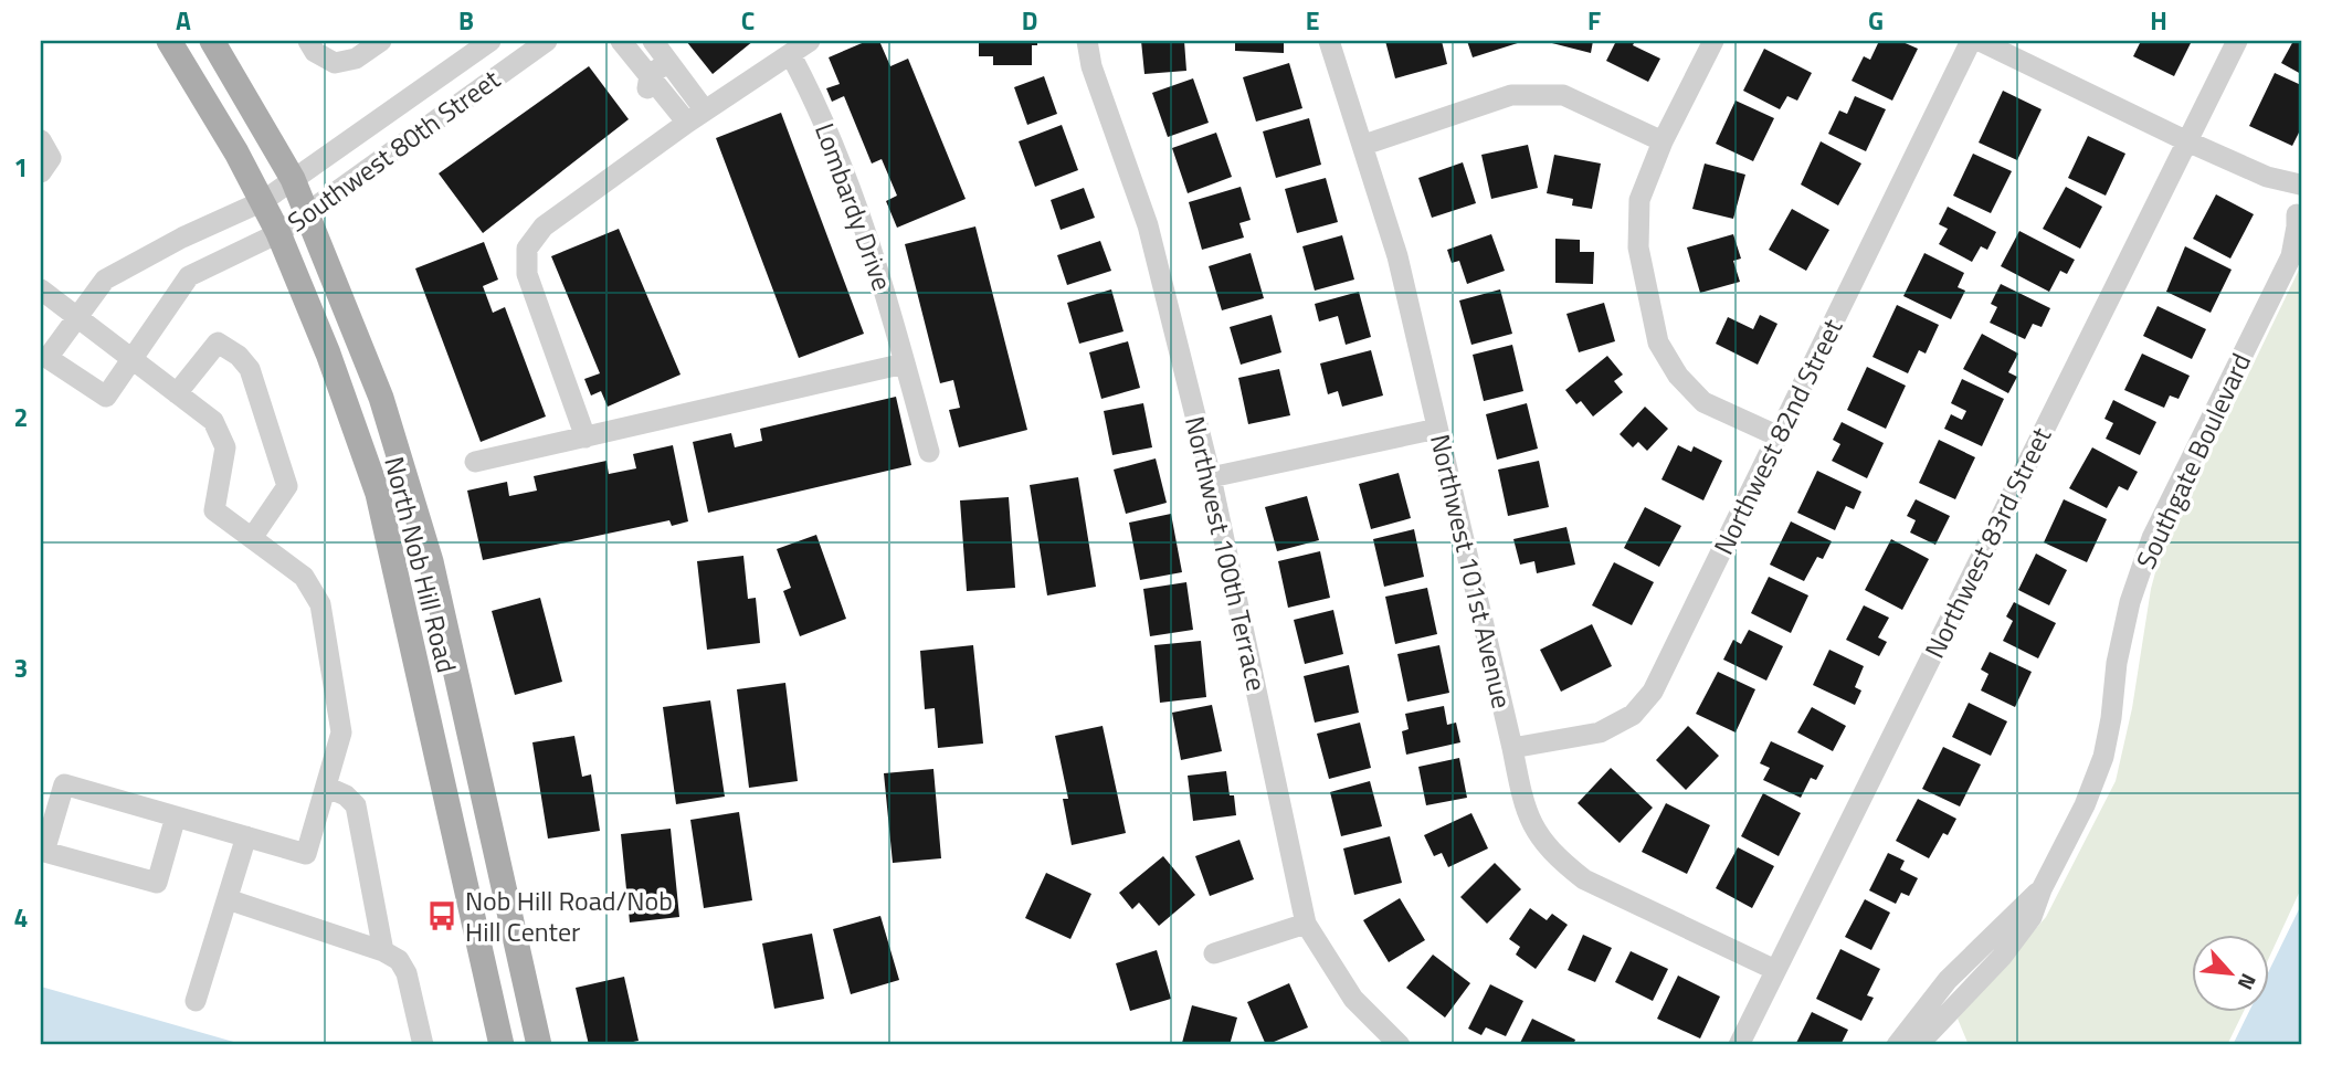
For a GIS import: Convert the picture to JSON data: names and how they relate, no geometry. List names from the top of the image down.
{
  "streets": {
    "main road": ["North Nob Hill Road"],
    "street": [
      "Southwest 80th Street",
      "Lombardy Drive",
      "Northwest 82nd Street",
      "Southgate Boulevard",
      "Northwest 83rd Street",
      "Northwest 100th Terrace",
      "Northwest 101st Avenue"
    ]
  },
  "crossings": [
    ["Southwest 80th Street", "North Nob Hill Road"],
    ["Northwest 82nd Street", "Northwest 101st Avenue"],
    ["Northwest 83rd Street", "Northwest 101st Avenue"]
  ],
  "places": {
    "bus stop": ["Nob Hill Road/Nob Hill Center"]
  },
  "north": "bottom right",
  "grid": {
    "columns": [
      "A",
      "B",
      "C",
      "D",
      "E",
      "F",
      "G",
      "H"
    ],
    "rows": [
      "1",
      "2",
      "3",
      "4"
    ]
  }
}
